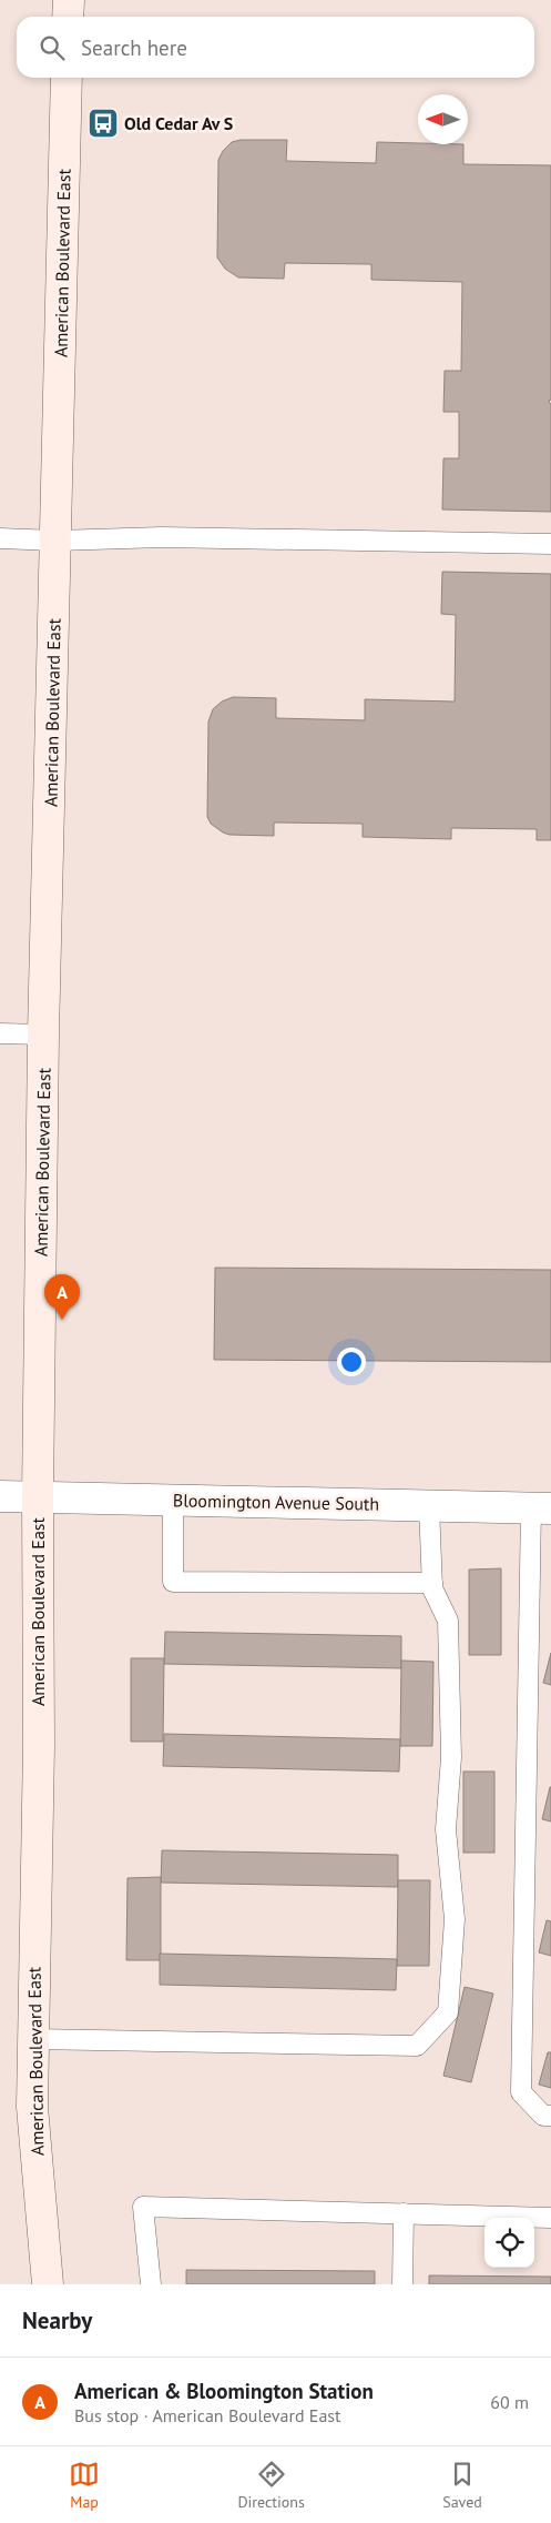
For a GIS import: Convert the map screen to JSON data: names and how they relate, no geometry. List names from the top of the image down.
{
  "streets": {
    "main road": ["American Boulevard East"],
    "street": ["Bloomington Avenue South"]
  },
  "crossings": [
    ["American Boulevard East", "Bloomington Avenue South"]
  ],
  "places": {
    "bus stop": ["Old Cedar Av S"]
  },
  "north": "left",
  "page": {
    "search": "Search here",
    "pins": "A",
    "heading": "Nearby",
    "list": [
      {
        "mark": "A",
        "name": "American & Bloomington Station",
        "note": "Bus stop · American Boulevard East",
        "value": "60 m"
      }
    ],
    "nav": ["Map", "Directions", "Saved"]
  }
}
